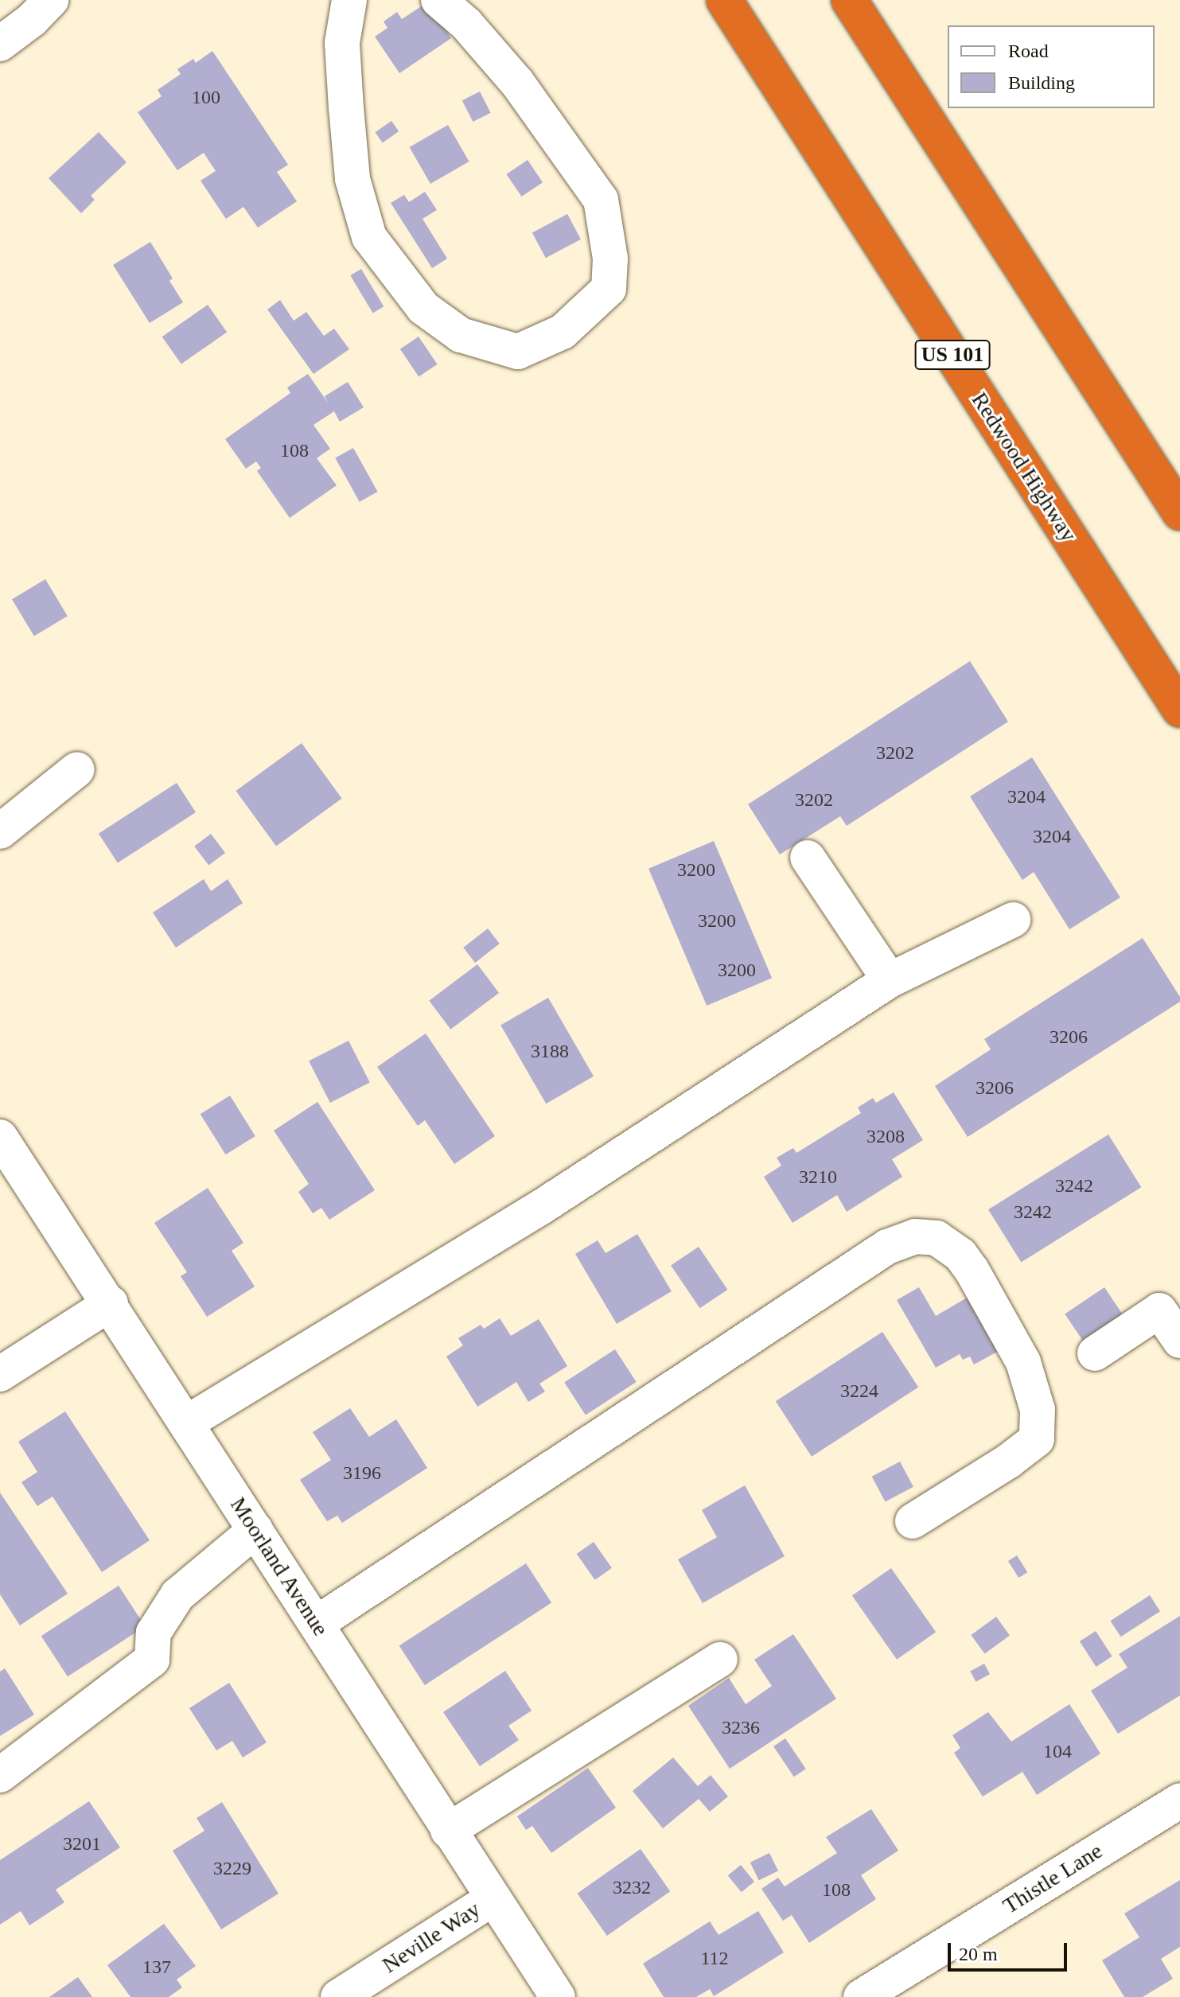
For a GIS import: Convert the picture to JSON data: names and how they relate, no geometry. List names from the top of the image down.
{
  "streets": {
    "highway": ["US 101", "Redwood Highway"],
    "street": ["Moorland Avenue", "Thistle Lane", "Neville Way"]
  },
  "crossings": [
    ["Moorland Avenue", "Neville Way"]
  ],
  "house_numbers": [
    "100",
    "108",
    "3202",
    "3204",
    "3202",
    "3204",
    "3200",
    "3200",
    "3200",
    "3206",
    "3188",
    "3206",
    "3208",
    "3210",
    "3242",
    "3242",
    "3224",
    "3196",
    "3236",
    "104",
    "3201",
    "3229",
    "3232",
    "108",
    "112",
    "137"
  ],
  "legend": ["Road", "Building"],
  "scale_bar": "20 m"
}
